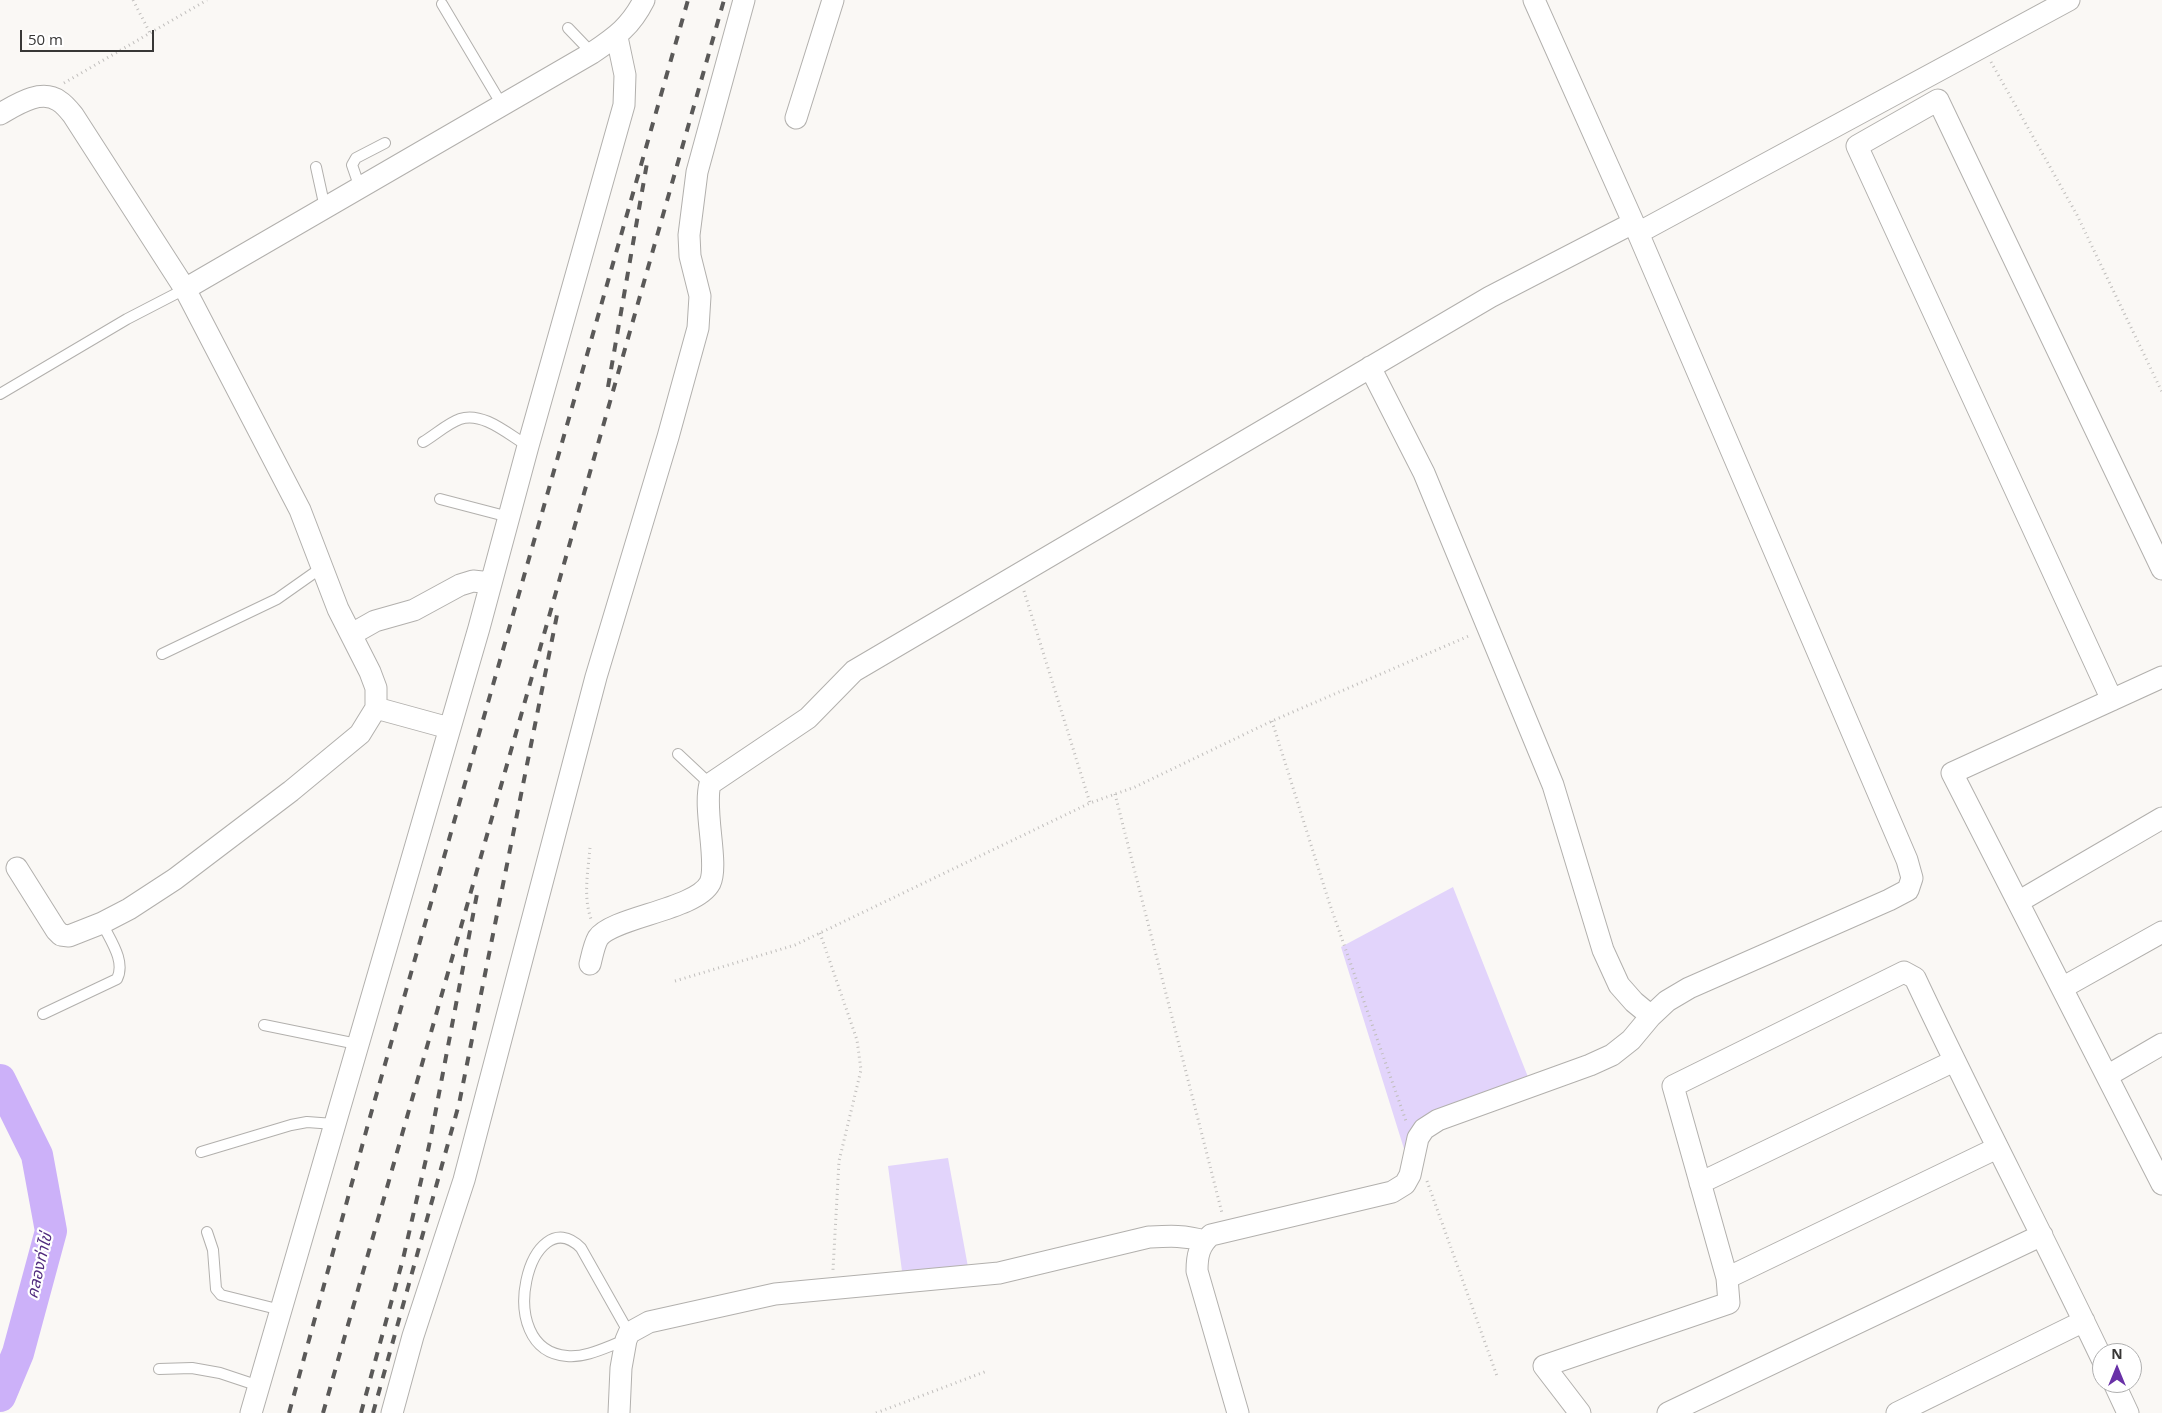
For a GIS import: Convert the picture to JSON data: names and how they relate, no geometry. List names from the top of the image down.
{
  "water": ["คลองท่าไข่"],
  "scale_bar": "50 m",
  "north": "top"
}
